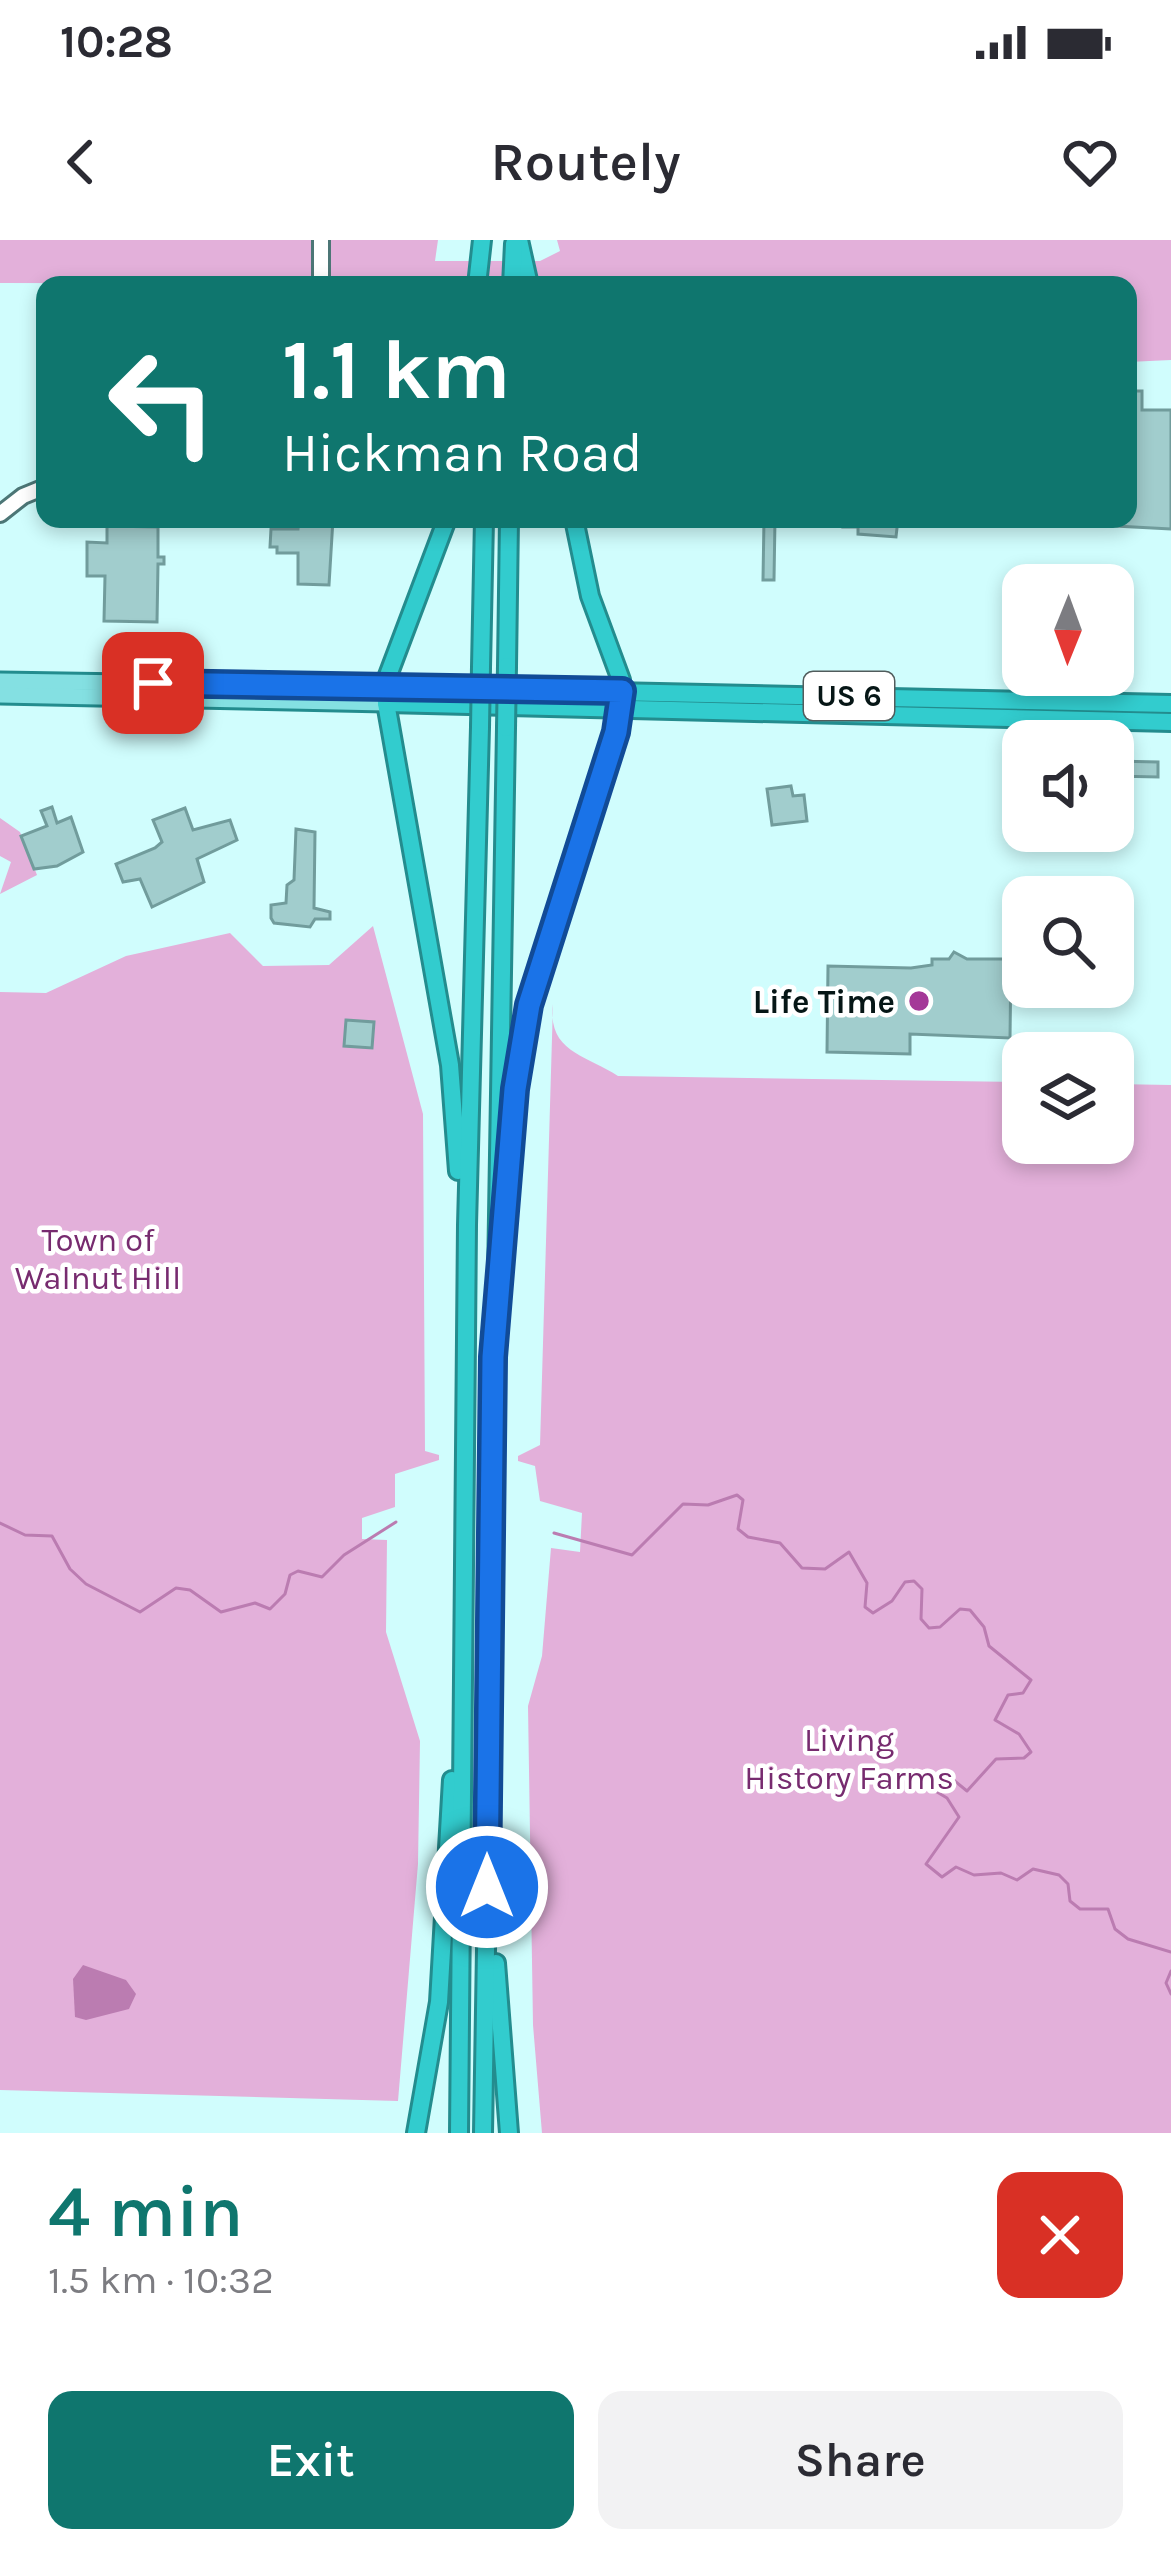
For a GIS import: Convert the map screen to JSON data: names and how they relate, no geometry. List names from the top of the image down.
{
  "streets": {
    "highway": ["US 6"]
  },
  "parks": ["Town of Walnut Hill", "Living History Farms"],
  "places": ["Life Time"],
  "north": "bottom",
  "page": {
    "status": "10:28",
    "header": "Routely",
    "turn": ["1.1 km", "Hickman Road"],
    "heading": ["4 min", "1.5 km · 10:32"],
    "buttons": ["Exit", "Share"]
  }
}
